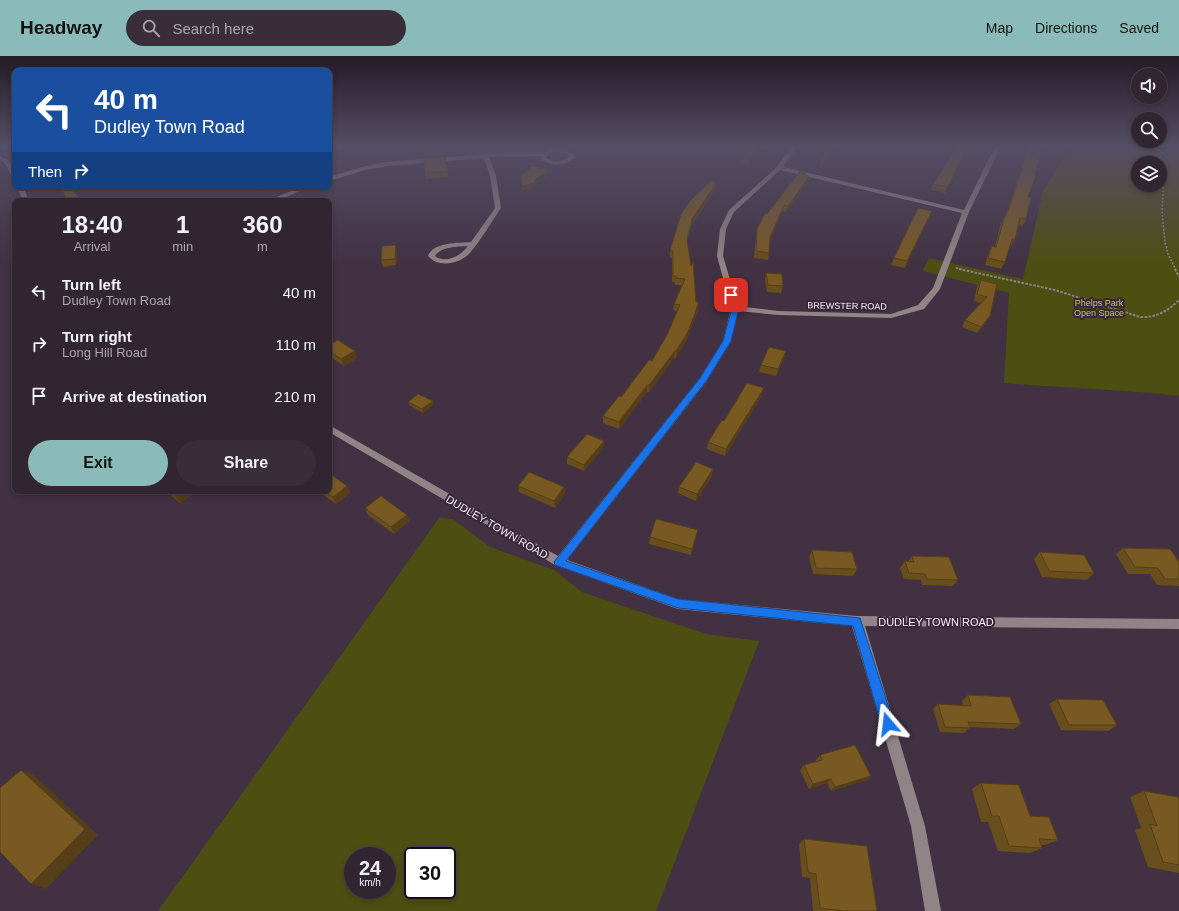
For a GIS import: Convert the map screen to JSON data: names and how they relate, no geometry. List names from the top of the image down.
{
  "streets": {
    "street": ["BREWSTER ROAD", "DUDLEY TOWN ROAD"]
  },
  "parks": ["Phelps Park Open Space"],
  "page": {
    "header": "Headway",
    "search": "Search here",
    "nav": ["Map", "Directions", "Saved"],
    "turn": ["40 m", "Dudley Town Road"],
    "then": "Then",
    "eta": [
      "18:40",
      "Arrival",
      "1",
      "min",
      "360",
      "m"
    ],
    "list": [
      {
        "name": "Turn left",
        "note": "Dudley Town Road",
        "value": "40 m"
      },
      {
        "name": "Turn right",
        "note": "Long Hill Road",
        "value": "110 m"
      },
      {
        "name": "Arrive at destination",
        "value": "210 m"
      }
    ],
    "buttons": ["Exit", "Share"],
    "speed": "24 km/h",
    "limit": "30"
  }
}
